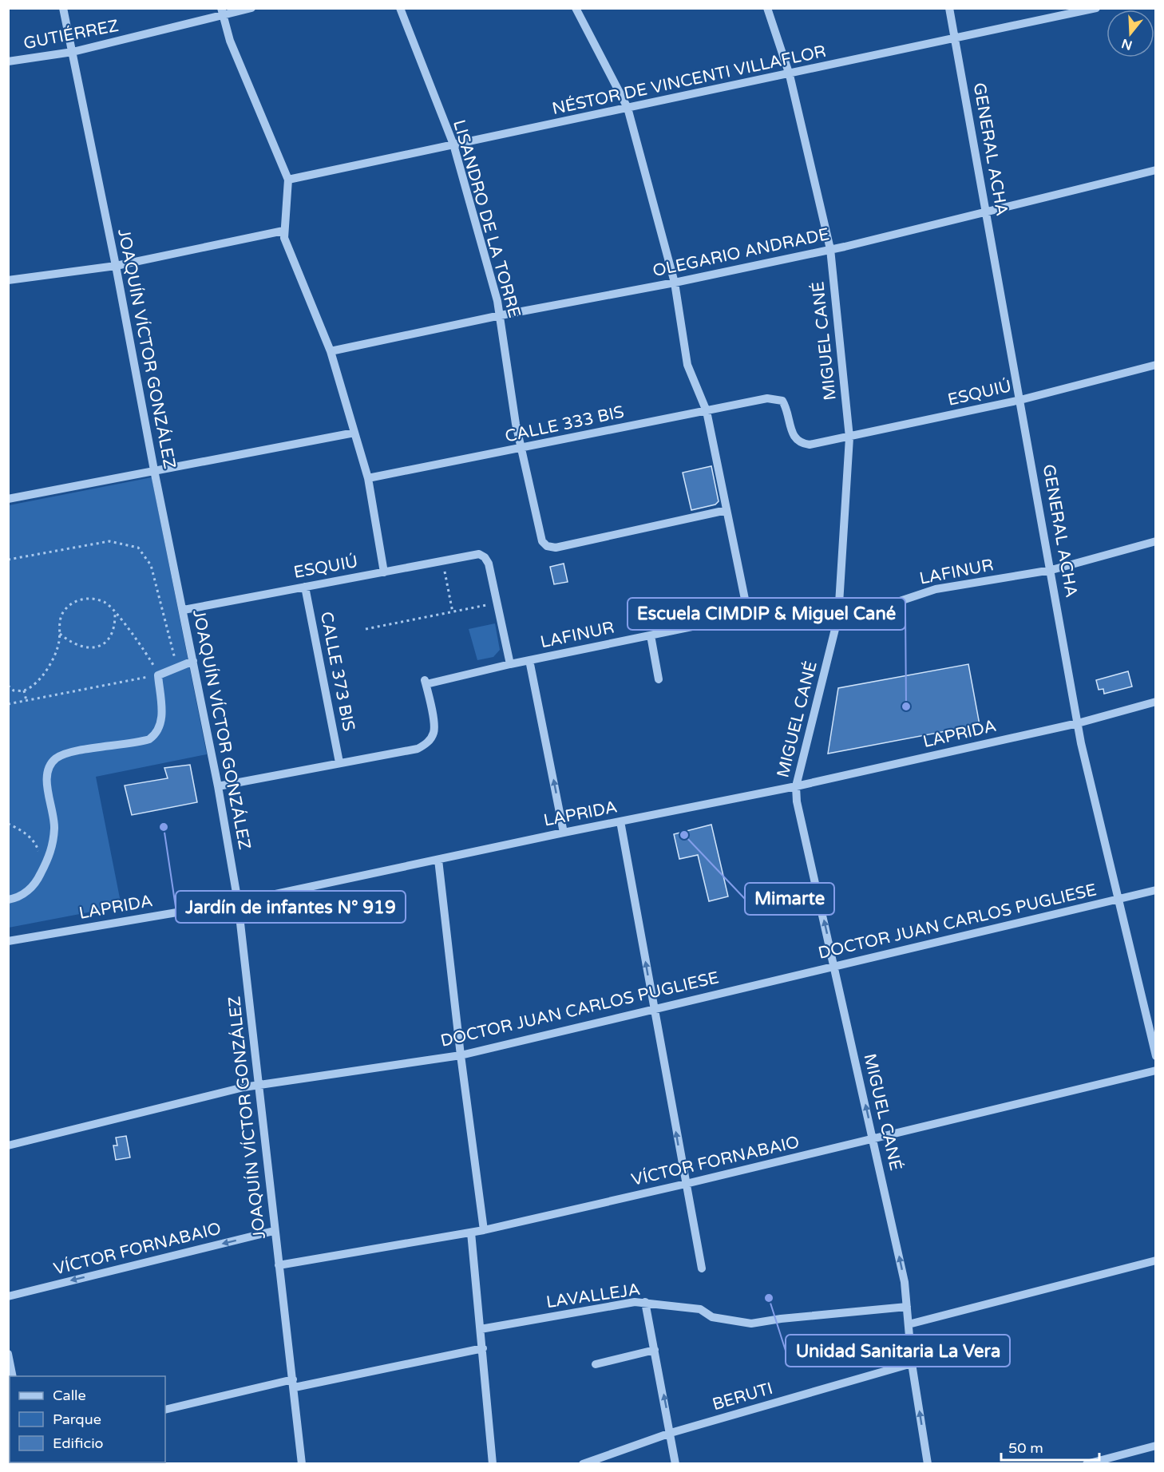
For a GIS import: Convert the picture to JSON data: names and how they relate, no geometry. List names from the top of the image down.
{
  "streets": {
    "street": [
      "GUTIÉRREZ",
      "NÉSTOR DE VINCENTI VILLAFLOR",
      "GENERAL ACHA",
      "LISANDRO DE LA TORRE",
      "OLEGARIO ANDRADE",
      "MIGUEL CANÉ",
      "JOAQUÍN VÍCTOR GONZÁLEZ",
      "ESQUIÚ",
      "CALLE 333 BIS",
      "LAFINUR",
      "CALLE 373 BIS",
      "LAPRIDA",
      "DOCTOR JUAN CARLOS PUGLIESE",
      "VÍCTOR FORNABAIO",
      "LAVALLEJA",
      "BERUTI"
    ]
  },
  "crossings": [
    ["GUTIÉRREZ", "JOAQUÍN VÍCTOR GONZÁLEZ"],
    ["NÉSTOR DE VINCENTI VILLAFLOR", "GENERAL ACHA"],
    ["NÉSTOR DE VINCENTI VILLAFLOR", "LISANDRO DE LA TORRE"],
    ["NÉSTOR DE VINCENTI VILLAFLOR", "MIGUEL CANÉ"],
    ["GENERAL ACHA", "OLEGARIO ANDRADE"],
    ["GENERAL ACHA", "ESQUIÚ"],
    ["GENERAL ACHA", "LAFINUR"],
    ["GENERAL ACHA", "LAPRIDA"],
    ["GENERAL ACHA", "DOCTOR JUAN CARLOS PUGLIESE"],
    ["LISANDRO DE LA TORRE", "OLEGARIO ANDRADE"],
    ["LISANDRO DE LA TORRE", "CALLE 333 BIS"],
    ["OLEGARIO ANDRADE", "MIGUEL CANÉ"],
    ["MIGUEL CANÉ", "ESQUIÚ"],
    ["MIGUEL CANÉ", "LAFINUR"],
    ["MIGUEL CANÉ", "LAPRIDA"],
    ["MIGUEL CANÉ", "DOCTOR JUAN CARLOS PUGLIESE"],
    ["MIGUEL CANÉ", "VÍCTOR FORNABAIO"],
    ["MIGUEL CANÉ", "LAVALLEJA"],
    ["MIGUEL CANÉ", "BERUTI"],
    ["JOAQUÍN VÍCTOR GONZÁLEZ", "ESQUIÚ"],
    ["JOAQUÍN VÍCTOR GONZÁLEZ", "LAPRIDA"],
    ["JOAQUÍN VÍCTOR GONZÁLEZ", "DOCTOR JUAN CARLOS PUGLIESE"],
    ["JOAQUÍN VÍCTOR GONZÁLEZ", "VÍCTOR FORNABAIO"],
    ["ESQUIÚ", "CALLE 333 BIS"],
    ["ESQUIÚ", "CALLE 373 BIS"],
    ["LAFINUR", "CALLE 373 BIS"]
  ],
  "one_way": ["MIGUEL CANÉ"],
  "places": [
    "Escuela CIMDIP & Miguel Cané",
    "Jardín de infantes N° 919",
    "Mimarte",
    "Unidad Sanitaria La Vera"
  ],
  "legend": ["Calle", "Parque", "Edificio"],
  "scale_bar": "50 m",
  "north": "bottom"
}
